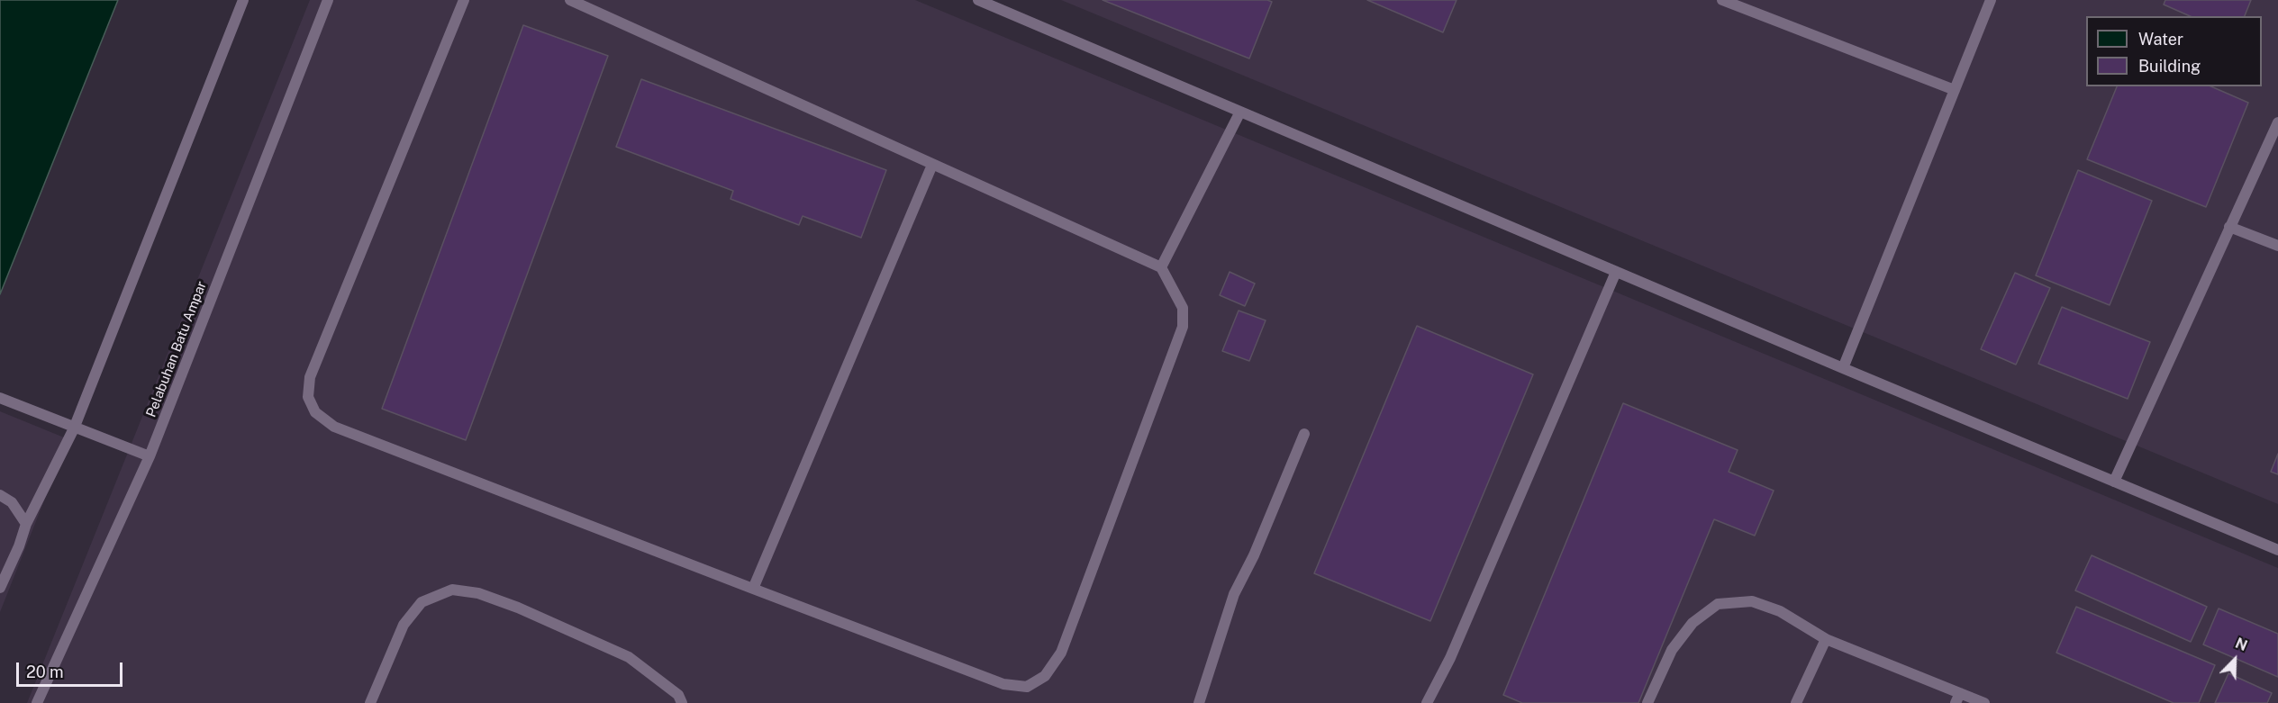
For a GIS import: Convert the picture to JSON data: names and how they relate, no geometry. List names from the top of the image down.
{
  "streets": {
    "lane": ["Pelabuhan Batu Ampar"]
  },
  "legend": ["Water", "Building"],
  "scale_bar": "20 m",
  "north": "top right"
}
